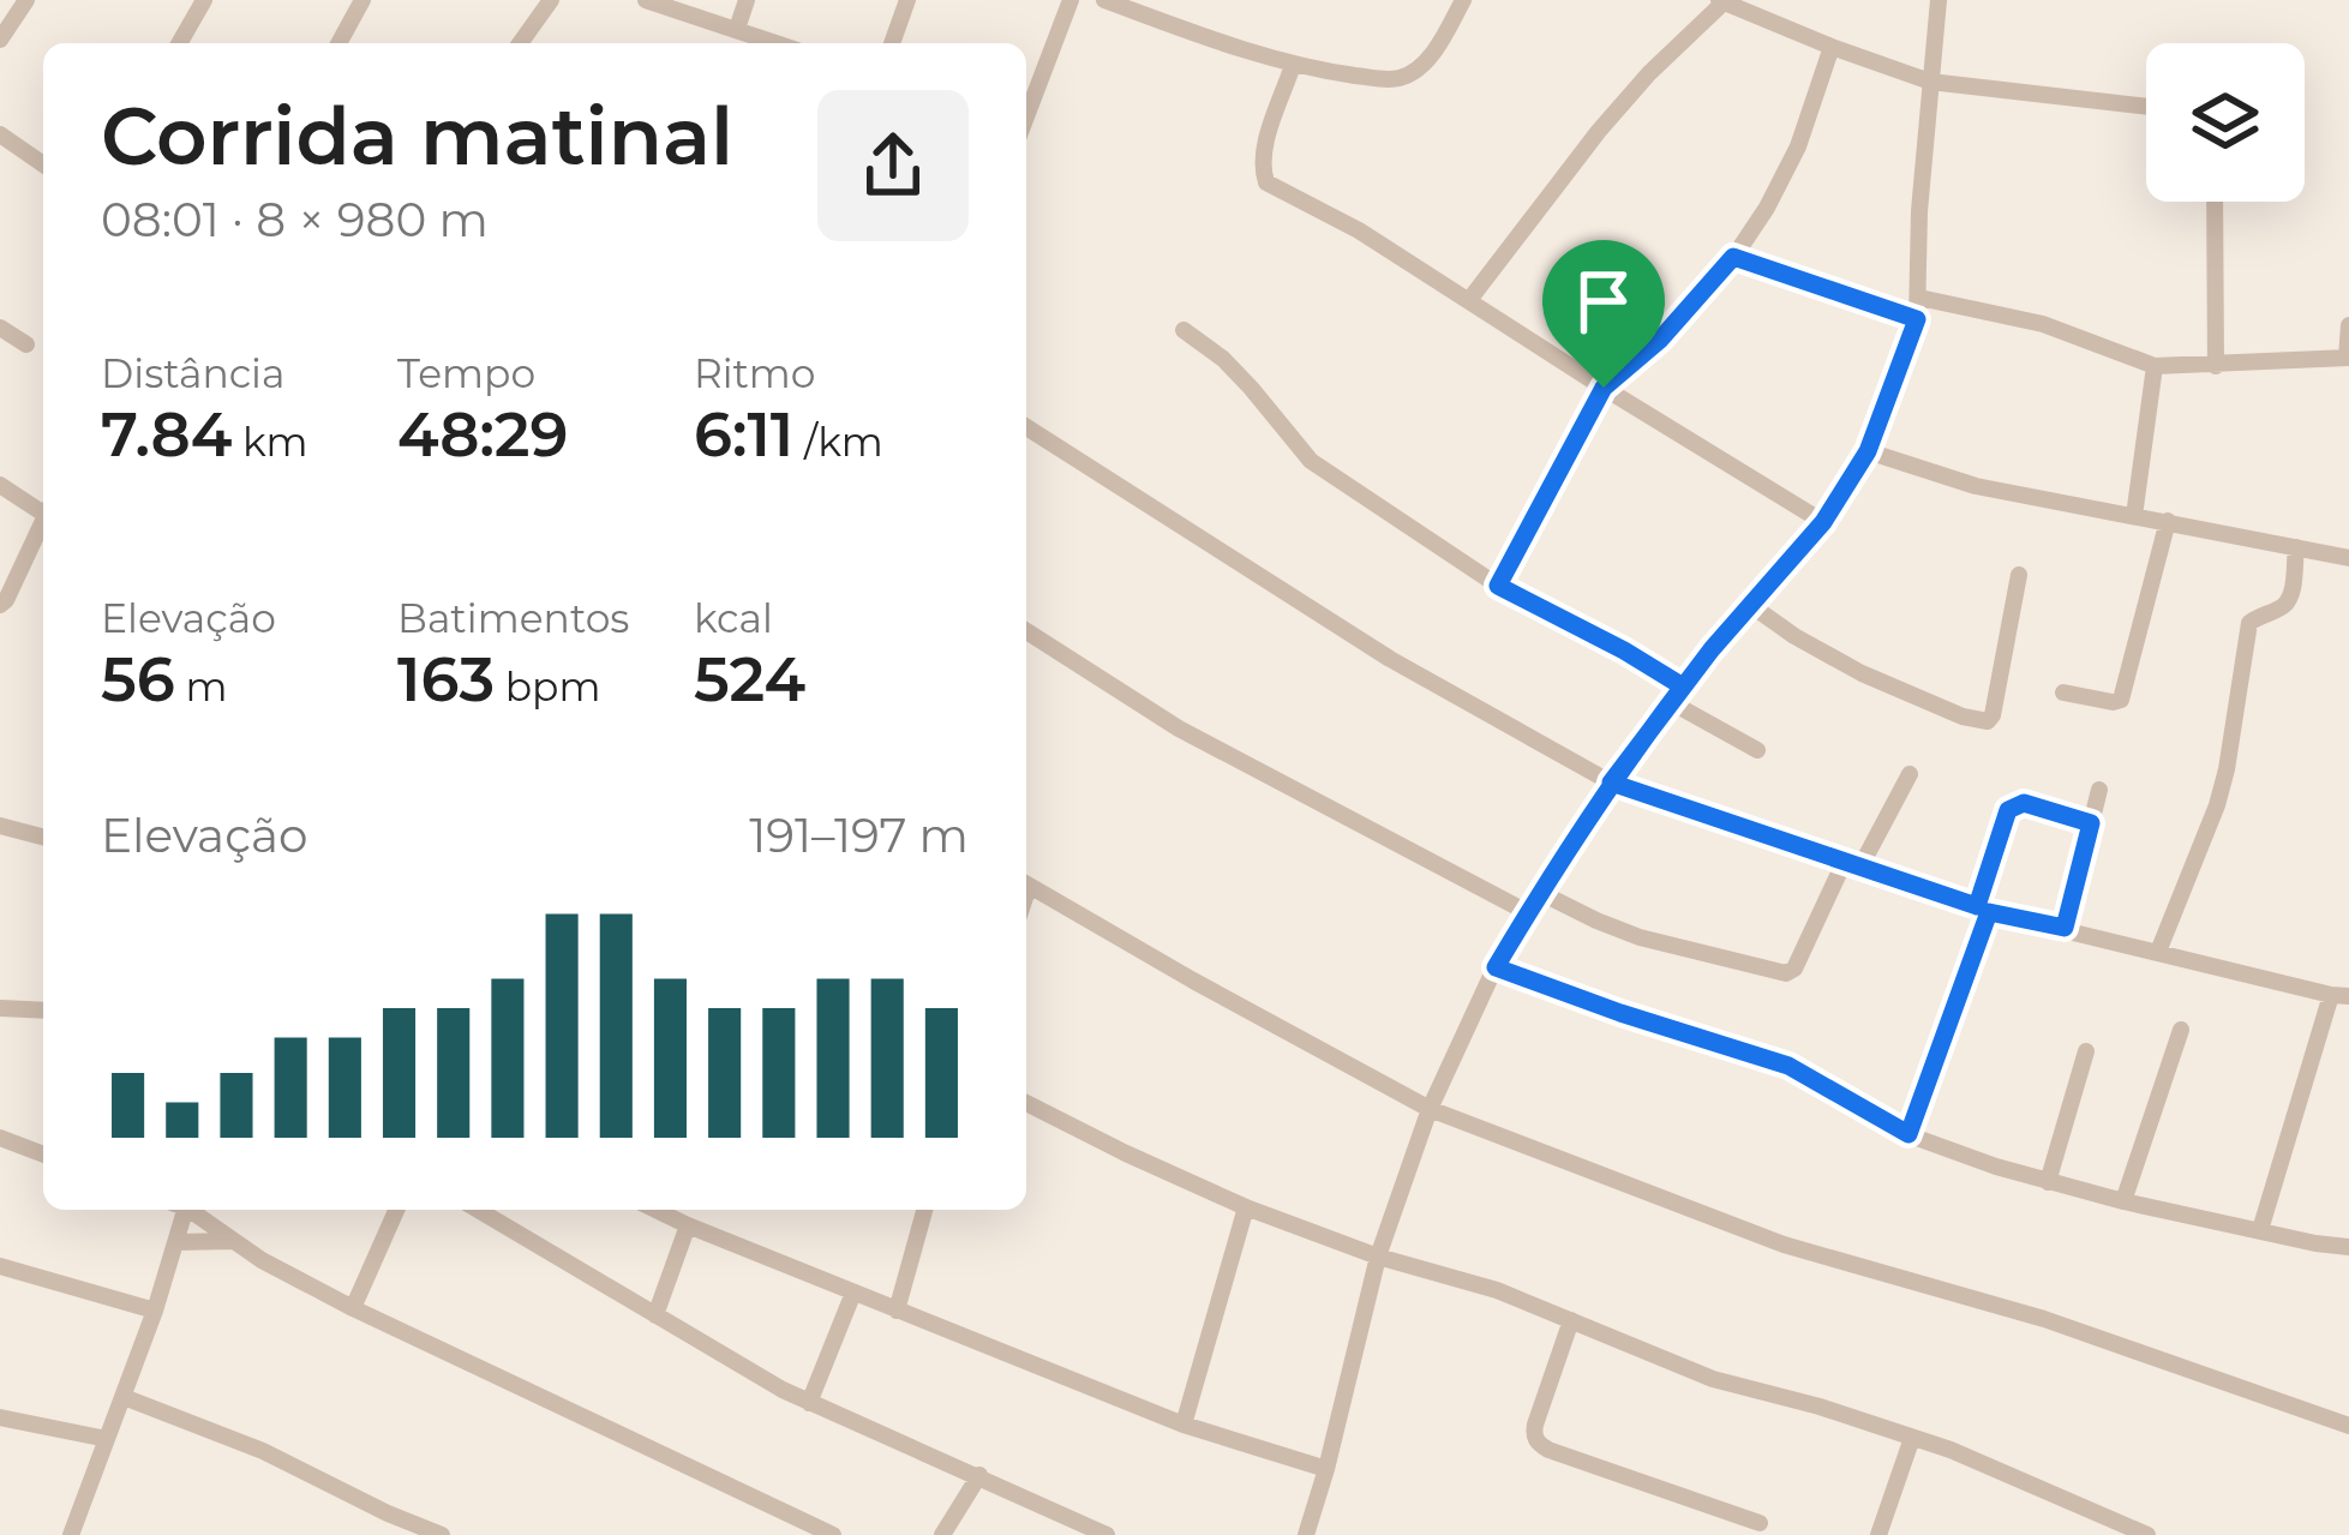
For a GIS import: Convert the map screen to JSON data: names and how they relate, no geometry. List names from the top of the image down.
{
  "page": {
    "heading": ["Corrida matinal", "08:01 · 8 × 980 m"],
    "stats": [
      ["Distância", "7.84 km"],
      ["Tempo", "48:29"],
      ["Ritmo", "6:11 /km"],
      ["Elevação", "56 m"],
      ["Batimentos", "163 bpm"],
      ["kcal", "524"]
    ],
    "chart": ["Elevação", "191–197 m"]
  }
}
